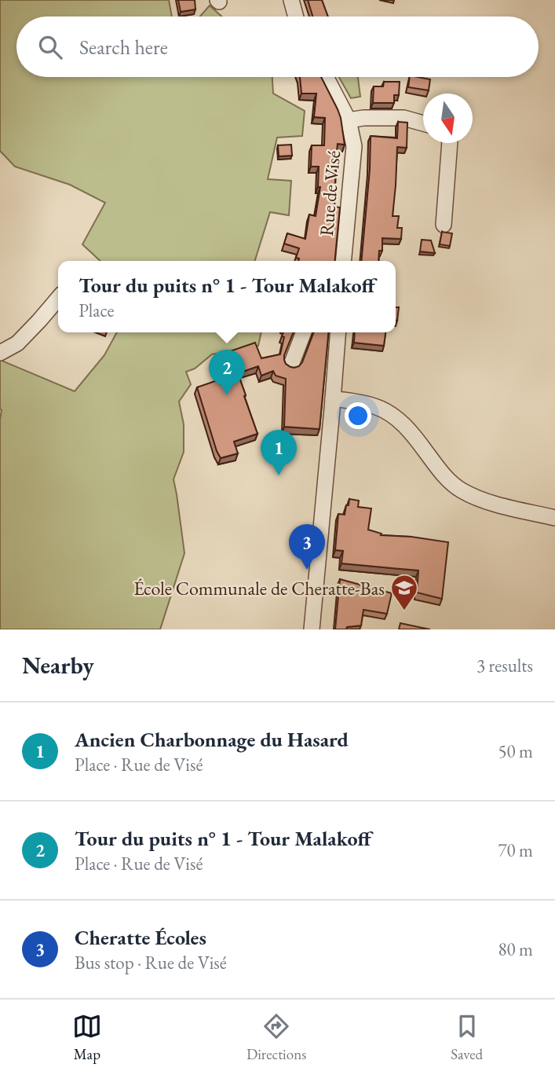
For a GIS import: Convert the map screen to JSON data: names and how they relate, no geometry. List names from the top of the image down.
{
  "streets": {
    "street": ["Rue de Visé"]
  },
  "places": {
    "school or university": ["École Communale de Cheratte-Bas"]
  },
  "north": "bottom",
  "page": {
    "search": "Search here",
    "popup": ["Tour du puits n° 1 - Tour Malakoff", "Place"],
    "pins": ["2", "1", "3"],
    "heading": ["Nearby", "3 results"],
    "list": [
      {
        "mark": "1",
        "name": "Ancien Charbonnage du Hasard",
        "note": "Place · Rue de Visé",
        "value": "50 m"
      },
      {
        "mark": "2",
        "name": "Tour du puits n° 1 - Tour Malakoff",
        "note": "Place · Rue de Visé",
        "value": "70 m"
      },
      {
        "mark": "3",
        "name": "Cheratte Écoles",
        "note": "Bus stop · Rue de Visé",
        "value": "80 m"
      }
    ],
    "nav": ["Map", "Directions", "Saved"]
  }
}
